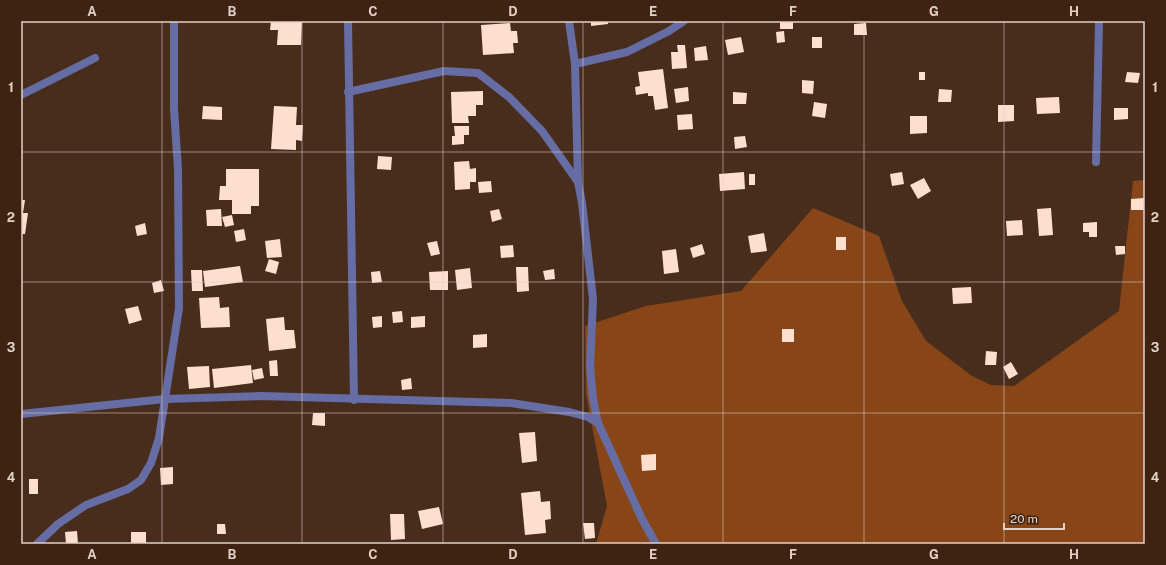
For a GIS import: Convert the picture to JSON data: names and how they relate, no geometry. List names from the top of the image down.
{
  "scale_bar": "20 m",
  "grid": {
    "columns": [
      "A",
      "B",
      "C",
      "D",
      "E",
      "F",
      "G",
      "H"
    ],
    "rows": [
      "1",
      "2",
      "3",
      "4"
    ]
  }
}
